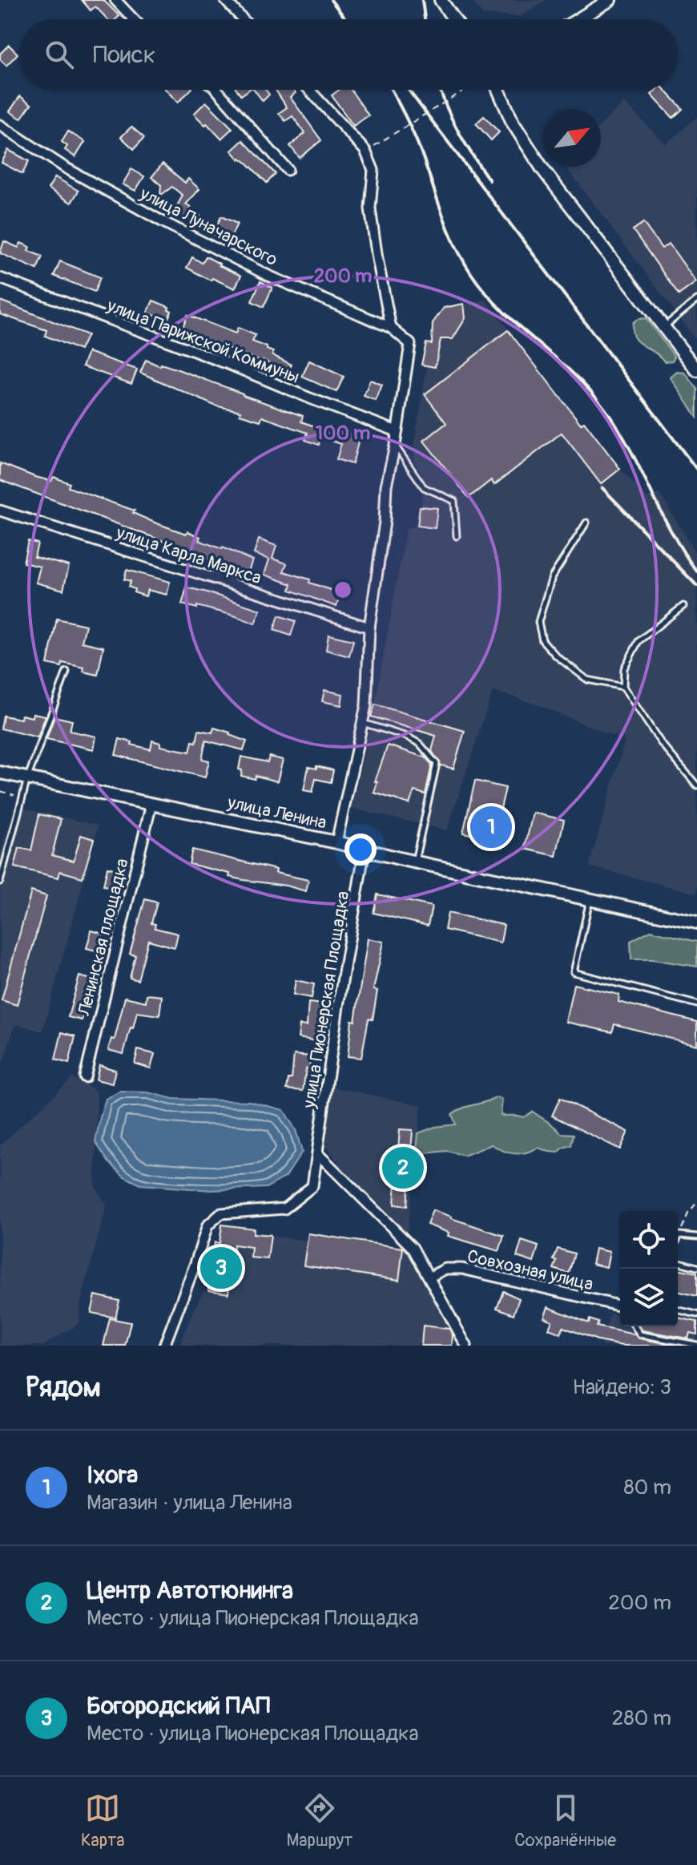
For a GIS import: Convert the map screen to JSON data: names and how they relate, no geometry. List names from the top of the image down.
{
  "streets": {
    "main road": ["улица Ленина"],
    "street": [
      "улица Луначарского",
      "улица Парижской Коммуны",
      "улица Карла Маркса",
      "Ленинская площадка",
      "улица Пионерская Площадка",
      "Совхозная улица"
    ]
  },
  "crossings": [
    ["улица Луначарского", "улица Парижской Коммуны"],
    ["улица Ленина", "Ленинская площадка"],
    ["улица Ленина", "улица Пионерская Площадка"]
  ],
  "north": "top right",
  "page": {
    "search": "Поиск",
    "pins": ["1", "2", "3"],
    "heading": ["Рядом", "Найдено: 3"],
    "list": [
      {
        "mark": "1",
        "name": "Ixora",
        "note": "Магазин · улица Ленина",
        "value": "80 m"
      },
      {
        "mark": "2",
        "name": "Центр Автотюнинга",
        "note": "Место · улица Пионерская Площадка",
        "value": "200 m"
      },
      {
        "mark": "3",
        "name": "Богородский ПАП",
        "note": "Место · улица Пионерская Площадка",
        "value": "280 m"
      }
    ],
    "nav": ["Карта", "Маршрут", "Сохранённые"]
  },
  "rings": ["200 m", "100 m"]
}
